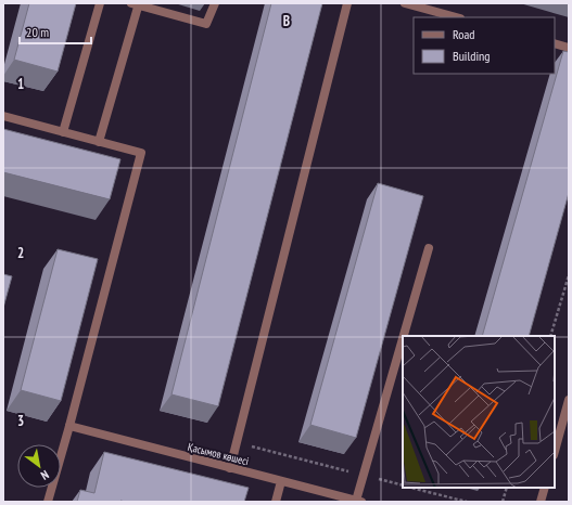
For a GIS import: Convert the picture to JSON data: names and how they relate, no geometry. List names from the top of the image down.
{
  "streets": {
    "street": ["Қасымов көшесі"]
  },
  "legend": ["Road", "Building"],
  "scale_bar": "20 m",
  "north": "bottom right",
  "grid": {
    "columns": ["B"],
    "rows": ["1", "2", "3"]
  }
}
